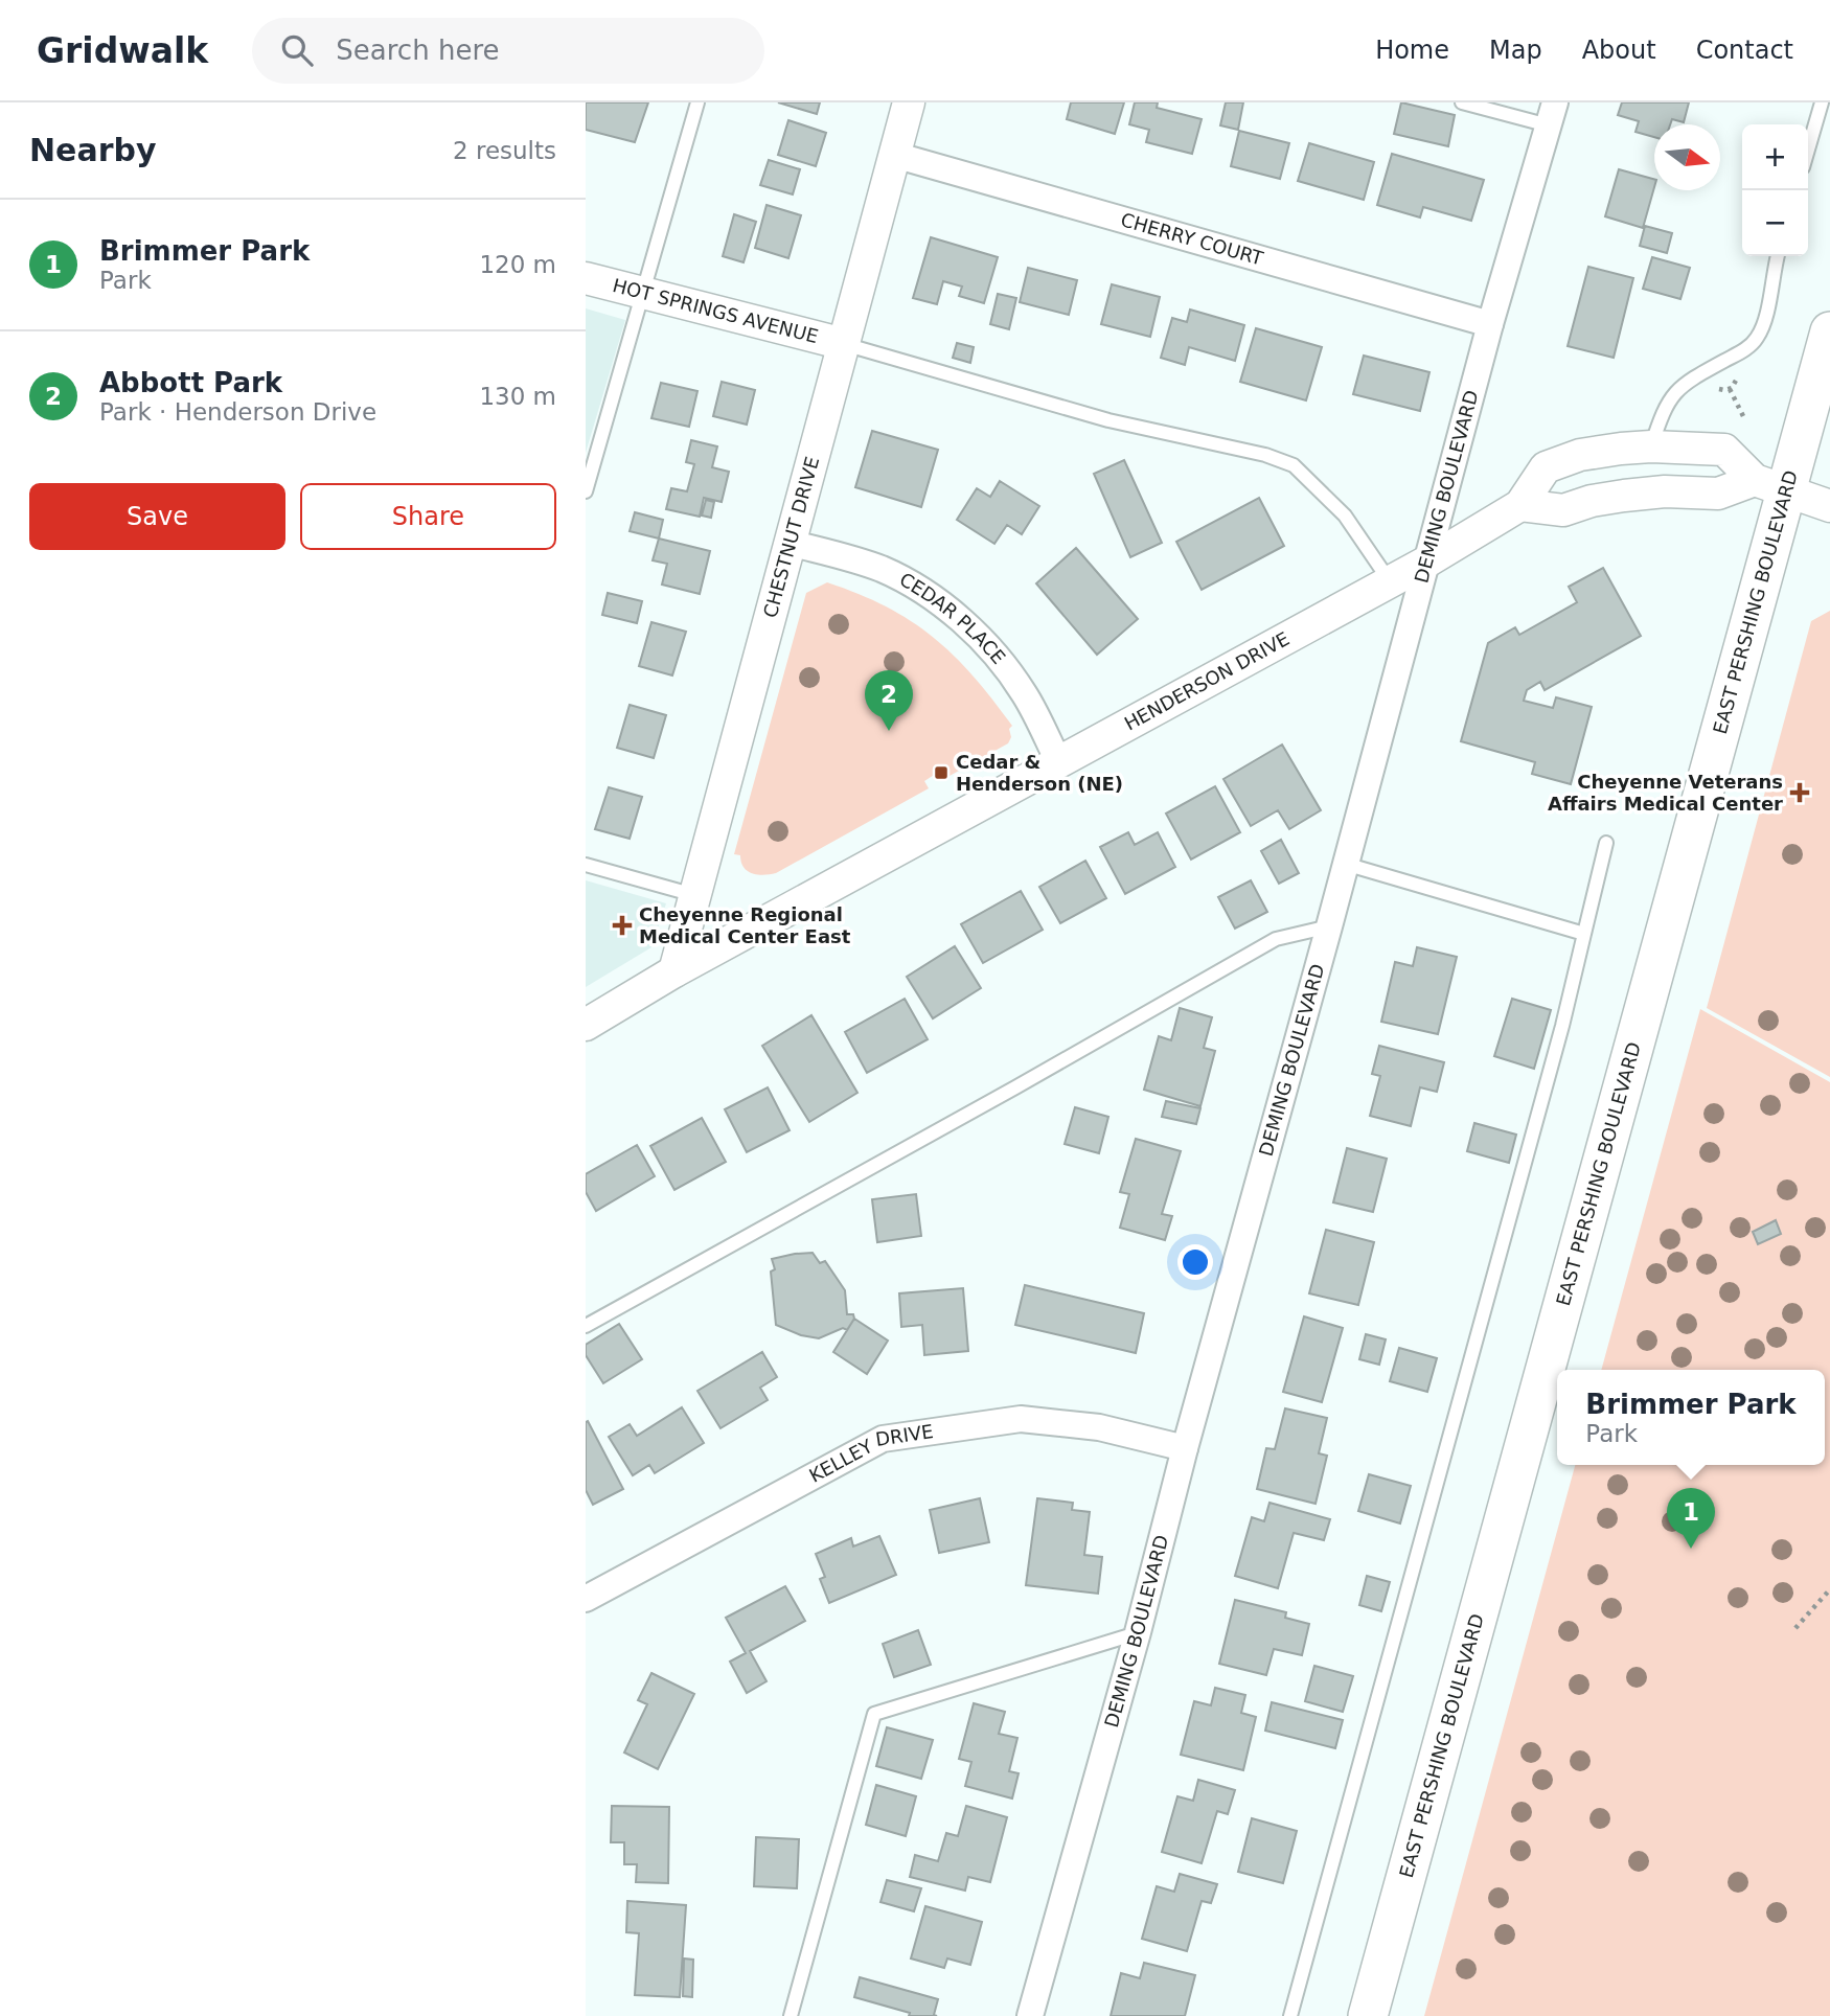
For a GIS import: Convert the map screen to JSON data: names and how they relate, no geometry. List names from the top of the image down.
{
  "streets": {
    "main road": ["EAST PERSHING BOULEVARD"],
    "street": [
      "CHERRY COURT",
      "HOT SPRINGS AVENUE",
      "DEMING BOULEVARD",
      "CHESTNUT DRIVE",
      "CEDAR PLACE",
      "HENDERSON DRIVE",
      "KELLEY DRIVE"
    ]
  },
  "crossings": [
    ["CHERRY COURT", "DEMING BOULEVARD"],
    ["CHERRY COURT", "CHESTNUT DRIVE"],
    ["HOT SPRINGS AVENUE", "CHESTNUT DRIVE"],
    ["DEMING BOULEVARD", "HENDERSON DRIVE"],
    ["DEMING BOULEVARD", "KELLEY DRIVE"],
    ["CHESTNUT DRIVE", "CEDAR PLACE"],
    ["CHESTNUT DRIVE", "HENDERSON DRIVE"],
    ["EAST PERSHING BOULEVARD", "HENDERSON DRIVE"],
    ["CEDAR PLACE", "HENDERSON DRIVE"]
  ],
  "places": {
    "transit": ["Cedar & Henderson (NE)"],
    "health": ["Cheyenne Veterans Affairs Medical Center", "Cheyenne Regional Medical Center East"]
  },
  "north": "right",
  "page": {
    "header": "Gridwalk",
    "search": "Search here",
    "nav": [
      "Home",
      "Map",
      "About",
      "Contact"
    ],
    "heading": ["Nearby", "2 results"],
    "map_buttons": ["+", "−"],
    "list": [
      {
        "mark": "1",
        "name": "Brimmer Park",
        "note": "Park",
        "value": "120 m"
      },
      {
        "mark": "2",
        "name": "Abbott Park",
        "note": "Park · Henderson Drive",
        "value": "130 m"
      }
    ],
    "buttons": ["Save", "Share"],
    "pins": ["2", "1"],
    "popup": ["Brimmer Park", "Park"]
  }
}
